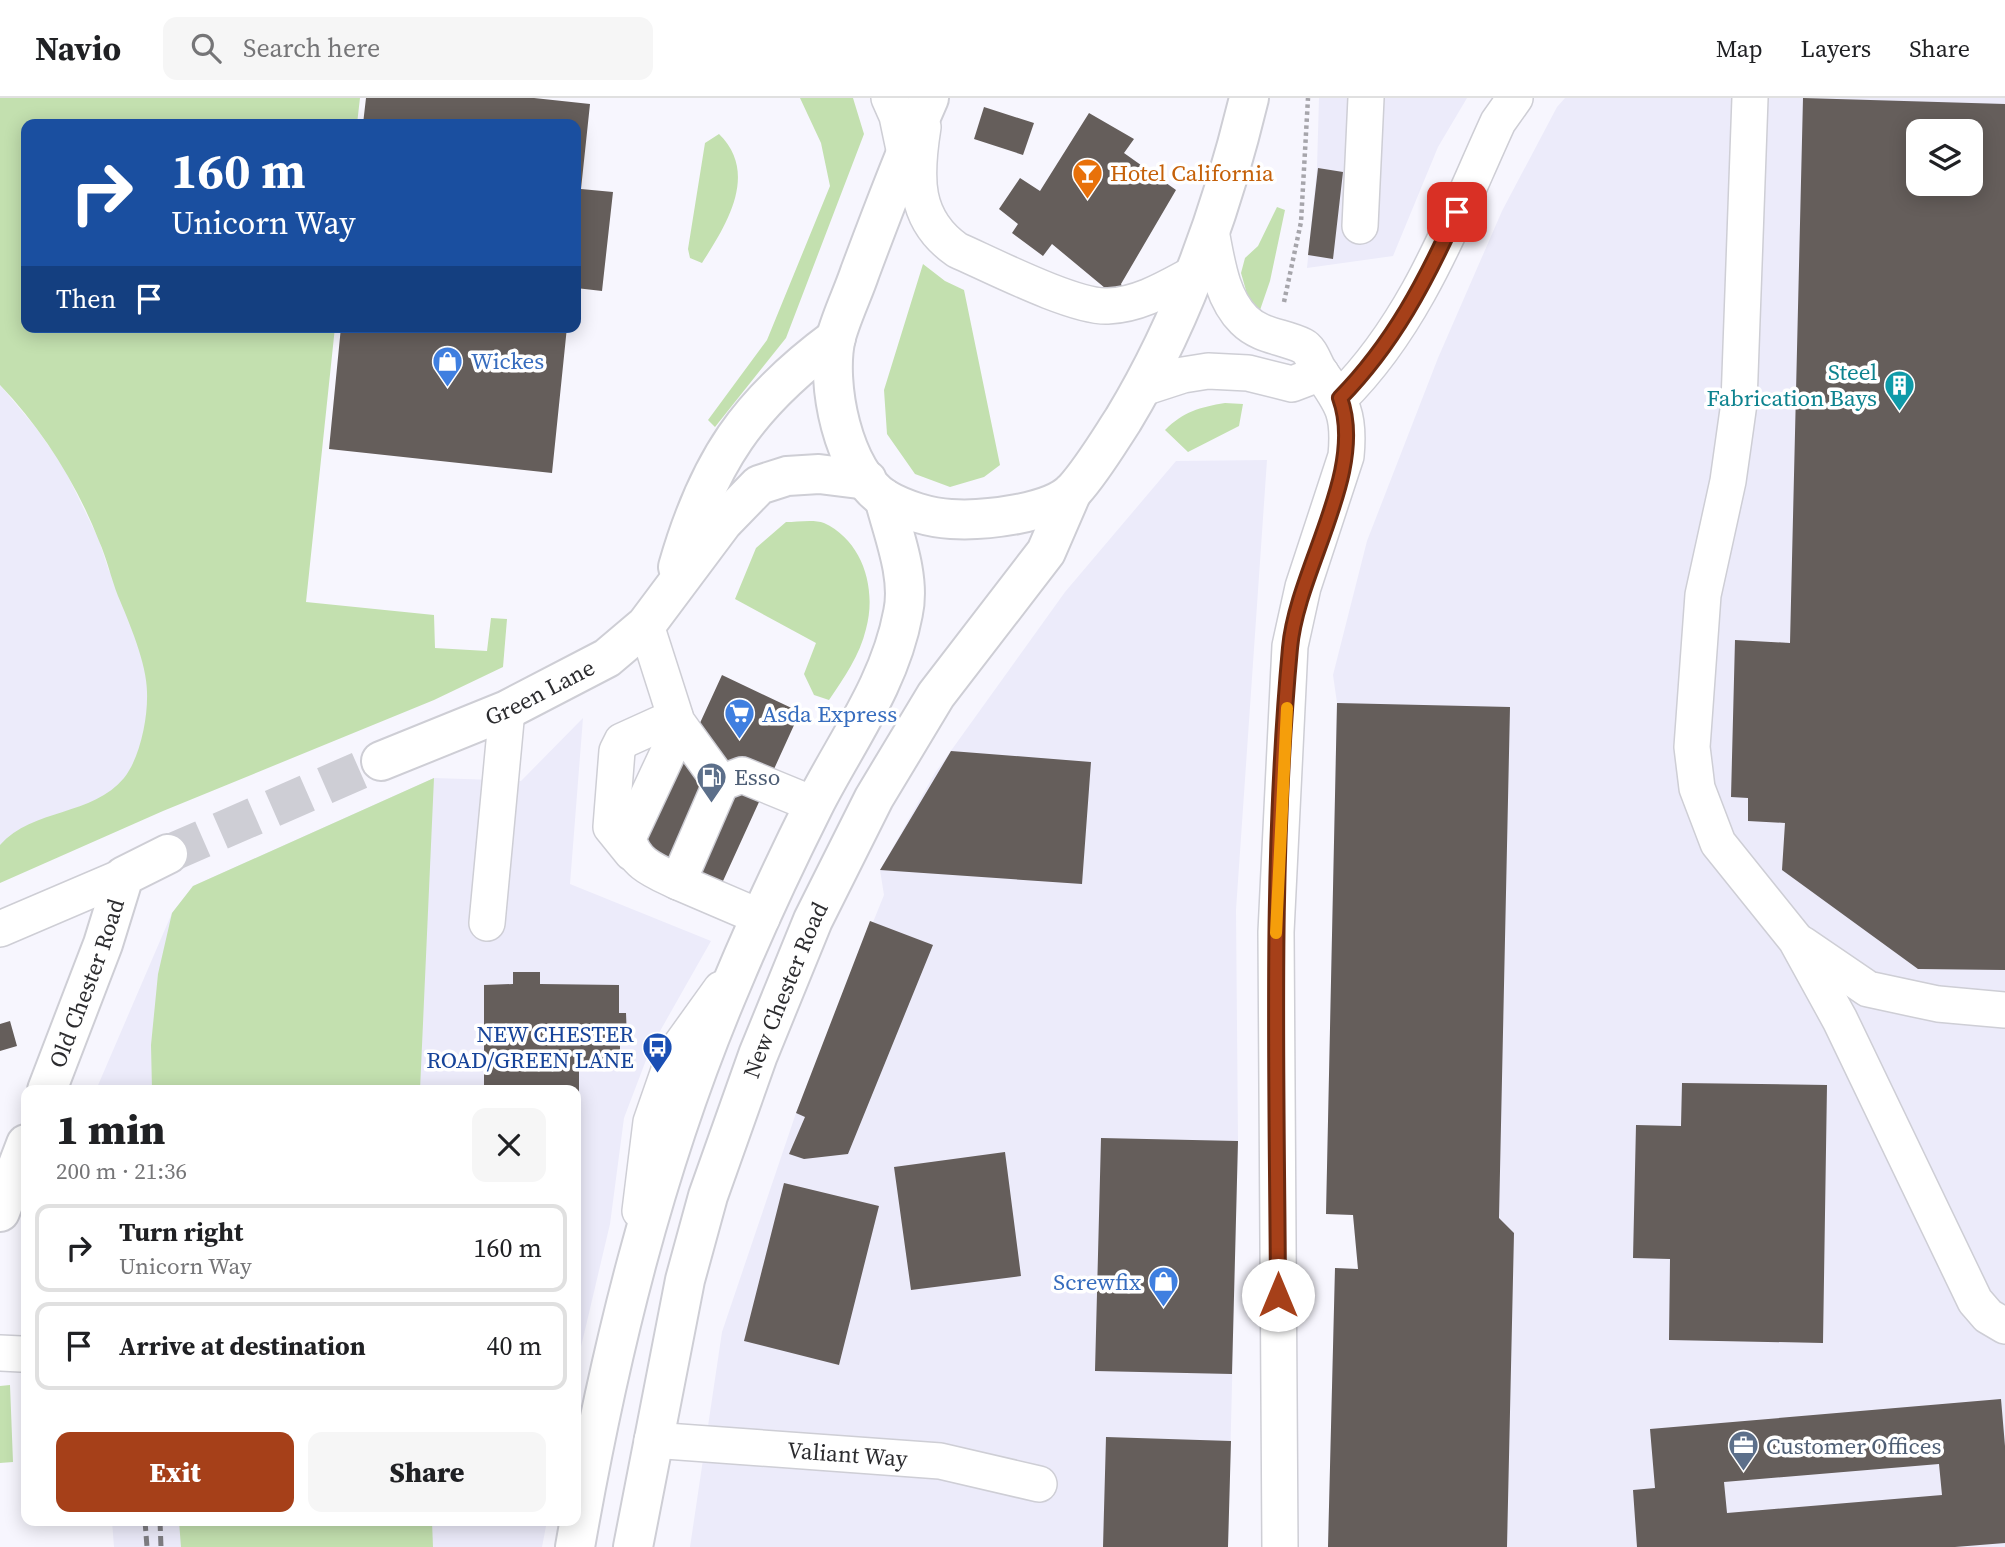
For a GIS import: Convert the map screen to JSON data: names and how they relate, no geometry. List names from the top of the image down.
{
  "streets": {
    "main road": ["Green Lane", "Old Chester Road", "New Chester Road"],
    "street": ["Valiant Way"]
  },
  "crossings": [
    ["Green Lane", "New Chester Road"],
    ["New Chester Road", "Valiant Way"]
  ],
  "places": {
    "bar": ["Hotel California"],
    "shop": ["Wickes", "Screwfix"],
    "building": ["Steel Fabrication Bays"],
    "supermarket": ["Asda Express"],
    "fuel station": ["Esso"],
    "bus stop": ["NEW CHESTER ROAD/GREEN LANE"],
    "office": ["Customer Offices"]
  },
  "page": {
    "header": "Navio",
    "search": "Search here",
    "nav": ["Map", "Layers", "Share"],
    "turn": ["160 m", "Unicorn Way"],
    "then": "Then",
    "heading": ["1 min", "200 m · 21:36"],
    "list": [
      {
        "name": "Turn right",
        "note": "Unicorn Way",
        "value": "160 m"
      },
      {
        "name": "Arrive at destination",
        "value": "40 m"
      }
    ],
    "buttons": ["Exit", "Share"]
  }
}
